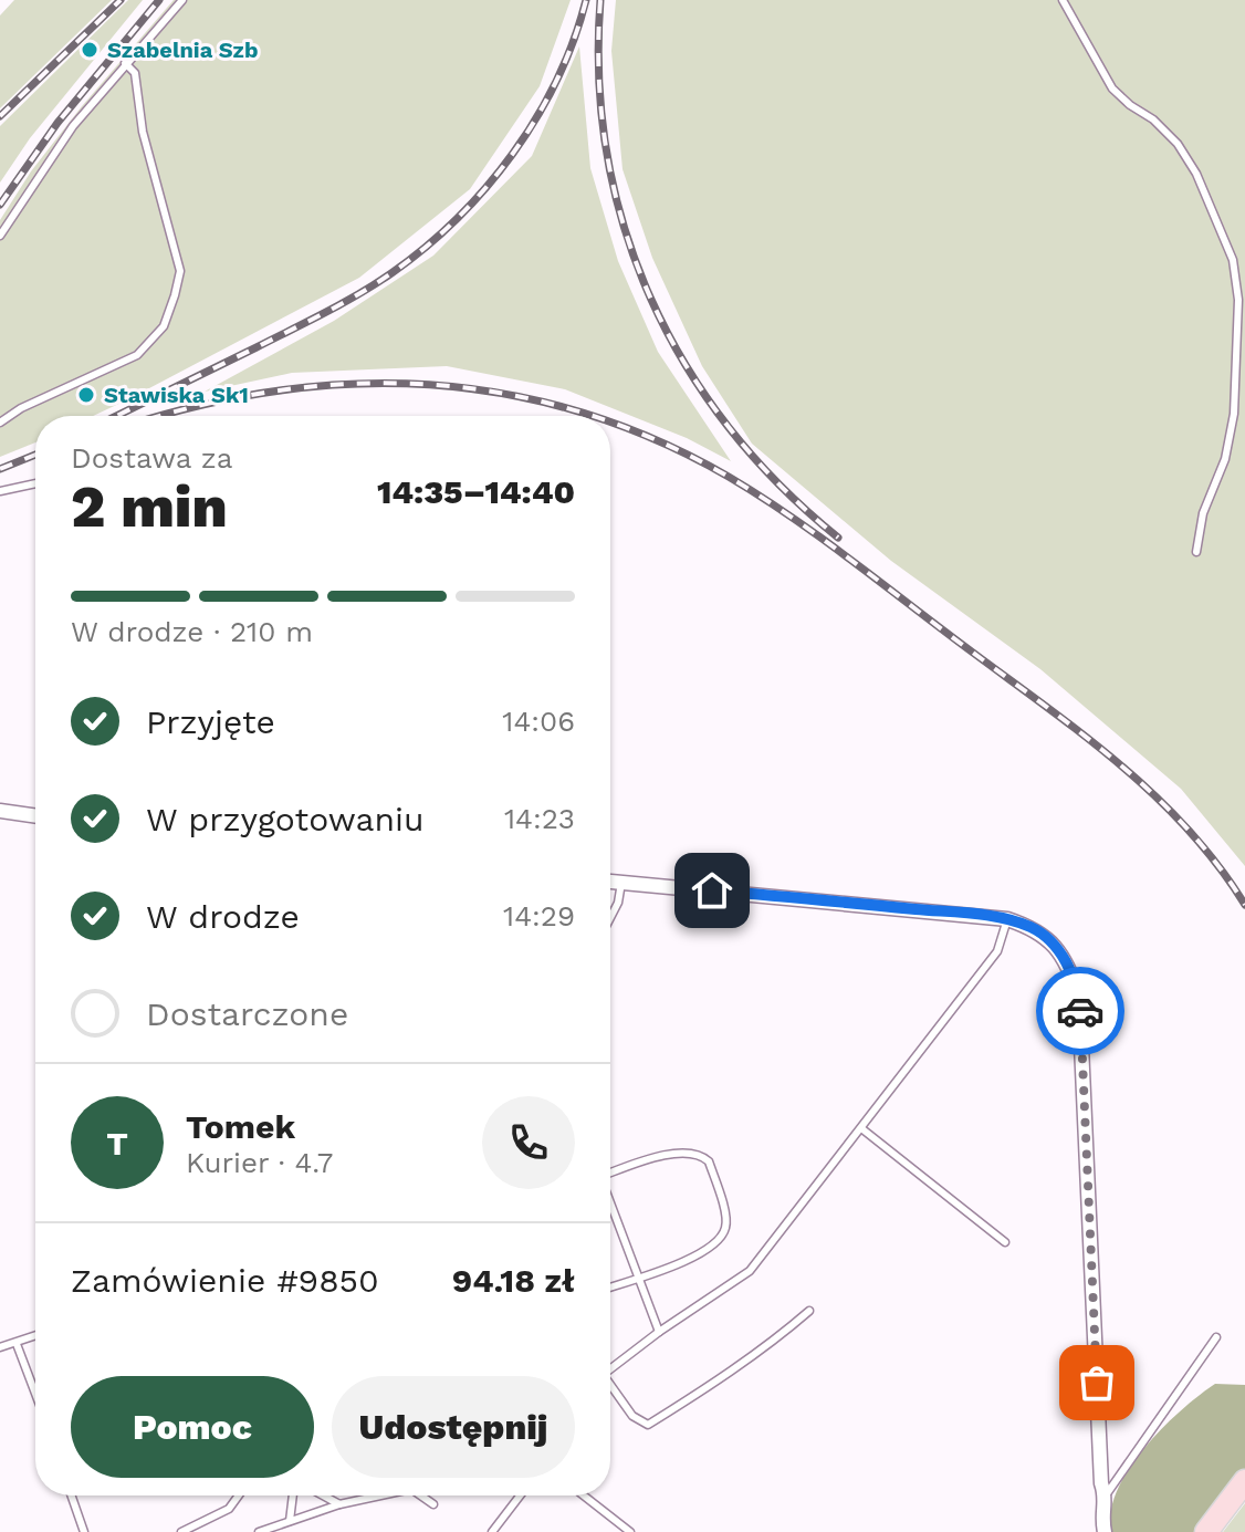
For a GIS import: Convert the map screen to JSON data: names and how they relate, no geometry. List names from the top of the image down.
{
  "places": ["Szabelnia Szb", "Stawiska Sk1"],
  "page": {
    "heading": ["2 min", "Dostawa za", "14:35–14:40"],
    "panel": [
      "Tomek",
      "Kurier · 4.7",
      "Zamówienie #9850",
      "94.18 zł"
    ],
    "bar": "W drodze · 210 m",
    "list": [
      ["Przyjęte", "14:06"],
      ["W przygotowaniu", "14:23"],
      ["W drodze", "14:29"],
      "Dostarczone"
    ],
    "round": "T",
    "buttons": ["Pomoc", "Udostępnij"]
  }
}
